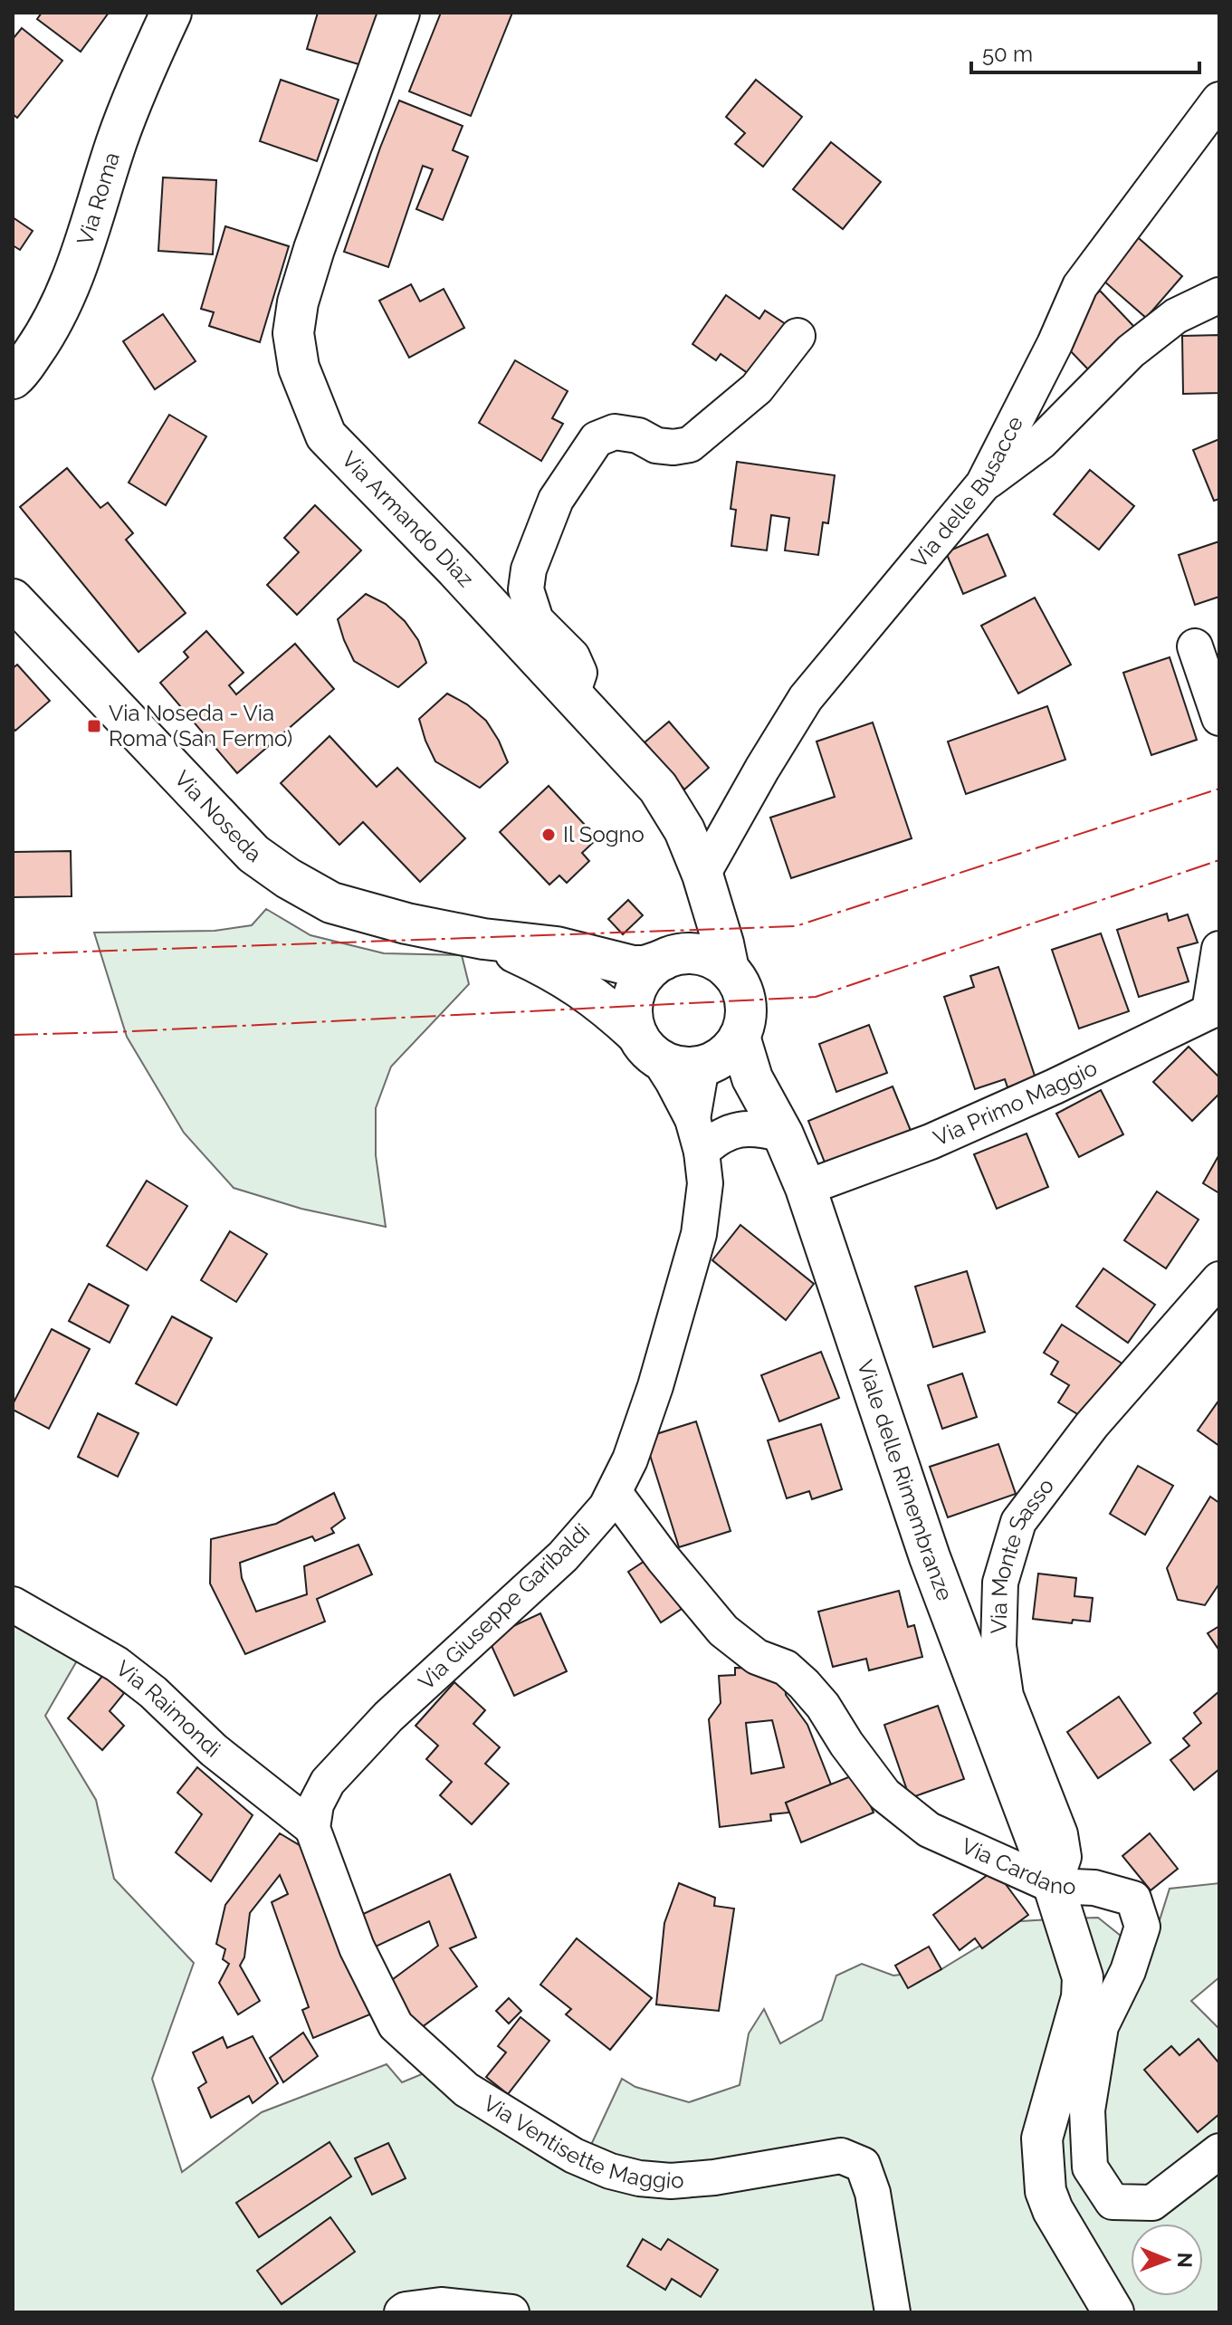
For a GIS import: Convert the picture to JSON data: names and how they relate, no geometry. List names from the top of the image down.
{
  "streets": {
    "main road": [
      "Via Roma",
      "Via Armando Diaz",
      "Via Noseda",
      "Viale delle Rimembranze"
    ],
    "street": [
      "Via delle Busacce",
      "Via Primo Maggio",
      "Via Monte Sasso",
      "Via Giuseppe Garibaldi",
      "Via Raimondi",
      "Via Cardano",
      "Via Ventisette Maggio"
    ]
  },
  "crossings": [
    ["Via delle Busacce", "Via Armando Diaz"],
    ["Via Armando Diaz", "Via Noseda"],
    ["Via Armando Diaz", "Viale delle Rimembranze"],
    ["Via Armando Diaz", "Via Giuseppe Garibaldi"],
    ["Via Noseda", "Viale delle Rimembranze"],
    ["Via Noseda", "Via Giuseppe Garibaldi"],
    ["Via Primo Maggio", "Viale delle Rimembranze"],
    ["Viale delle Rimembranze", "Via Monte Sasso"],
    ["Viale delle Rimembranze", "Via Giuseppe Garibaldi"],
    ["Viale delle Rimembranze", "Via Cardano"],
    ["Via Monte Sasso", "Via Cardano"],
    ["Via Giuseppe Garibaldi", "Via Raimondi"],
    ["Via Giuseppe Garibaldi", "Via Cardano"],
    ["Via Giuseppe Garibaldi", "Via Ventisette Maggio"],
    ["Via Raimondi", "Via Ventisette Maggio"]
  ],
  "places": {
    "transit": ["Via Noseda - Via Roma (San Fermo)"],
    "other": ["Il Sogno"]
  },
  "scale_bar": "50 m",
  "north": "right"
}
